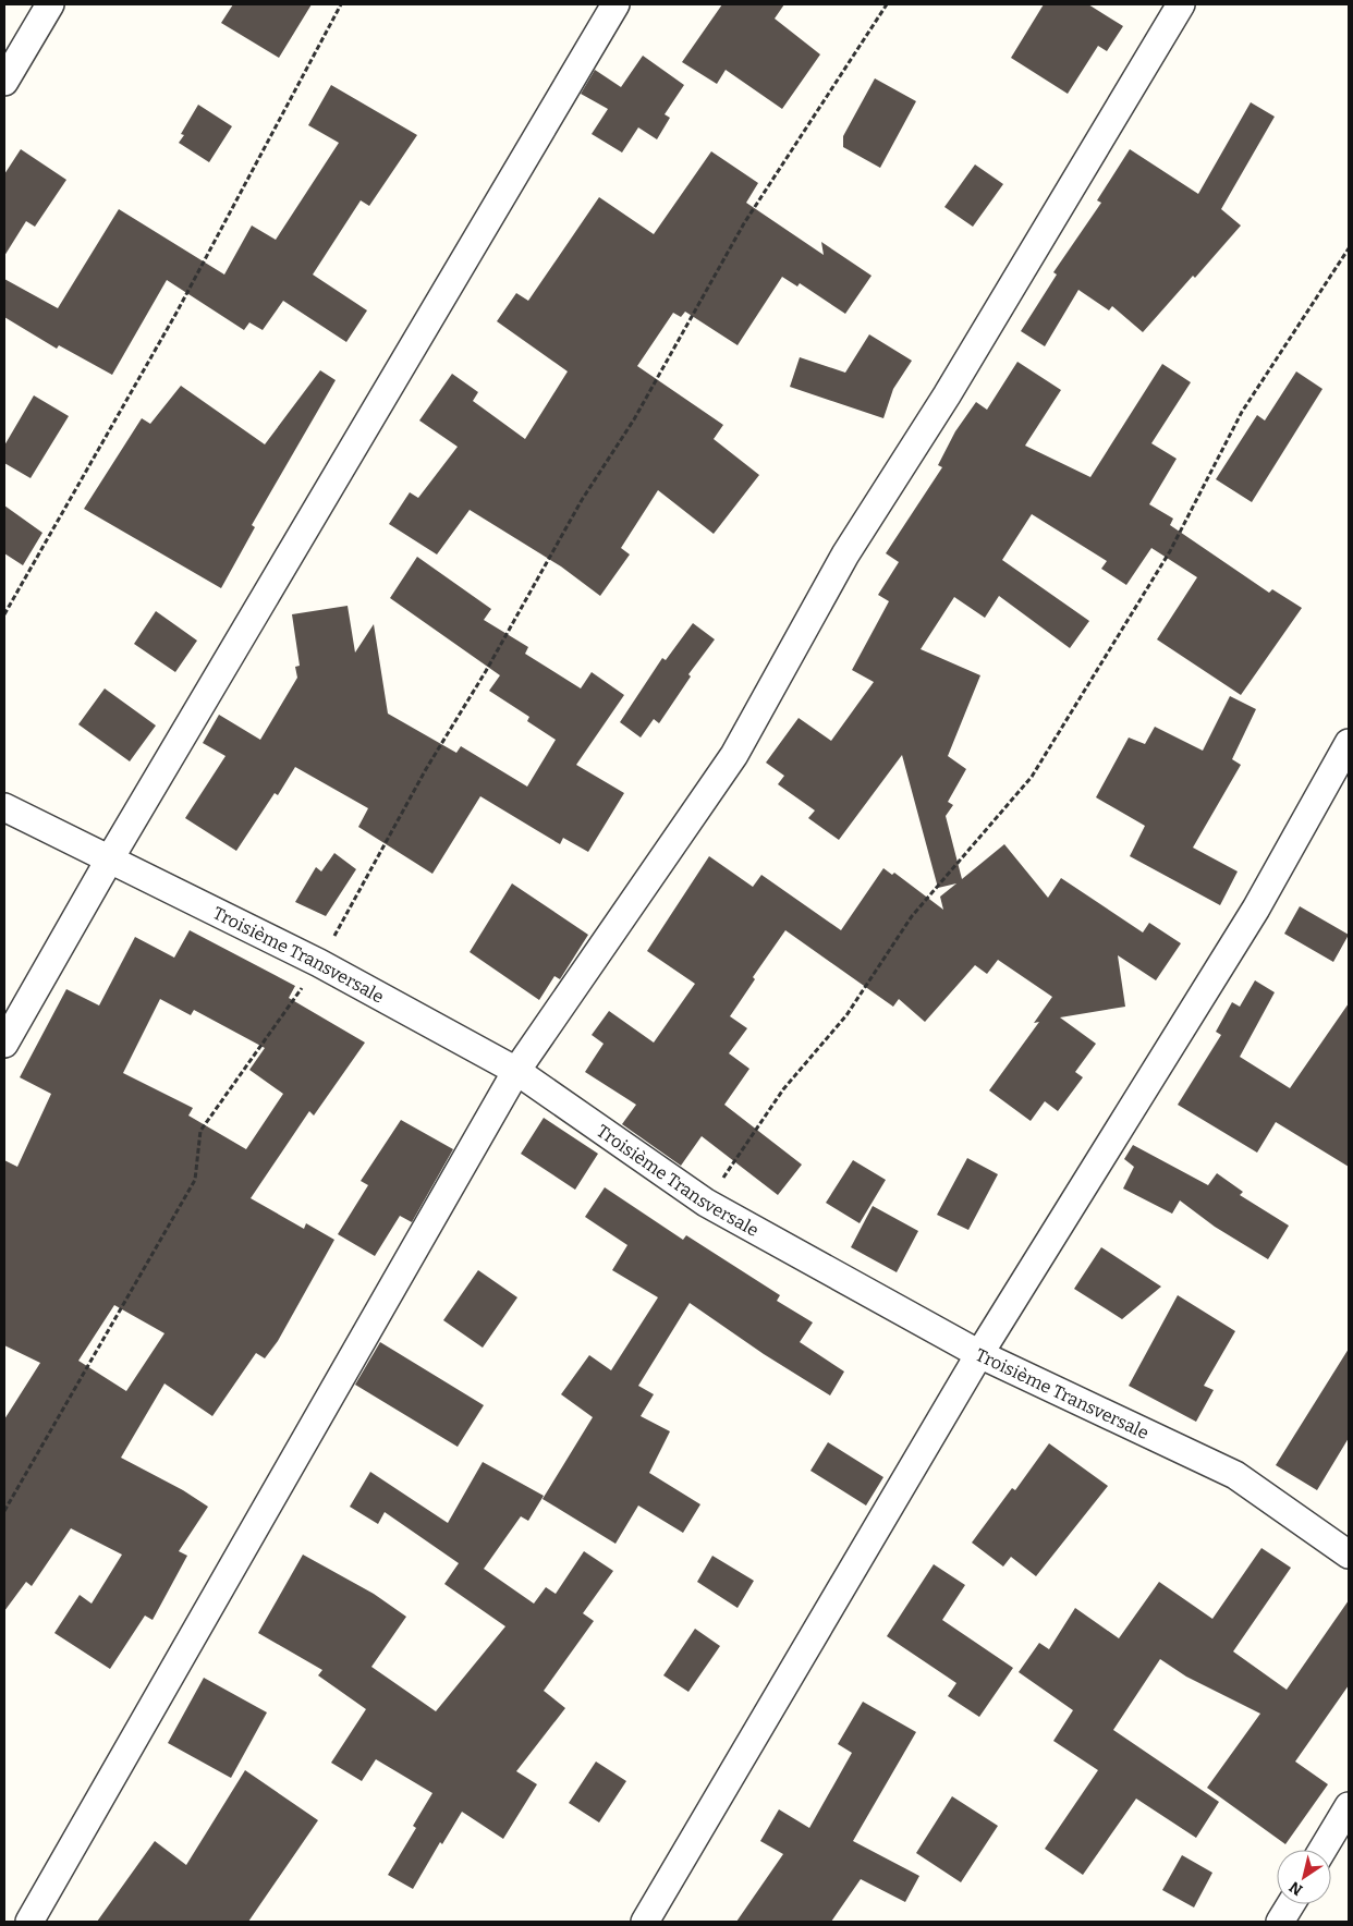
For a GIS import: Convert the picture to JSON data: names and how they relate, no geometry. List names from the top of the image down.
{
  "streets": {
    "street": ["Troisième Transversale"]
  },
  "north": "bottom left"
}
